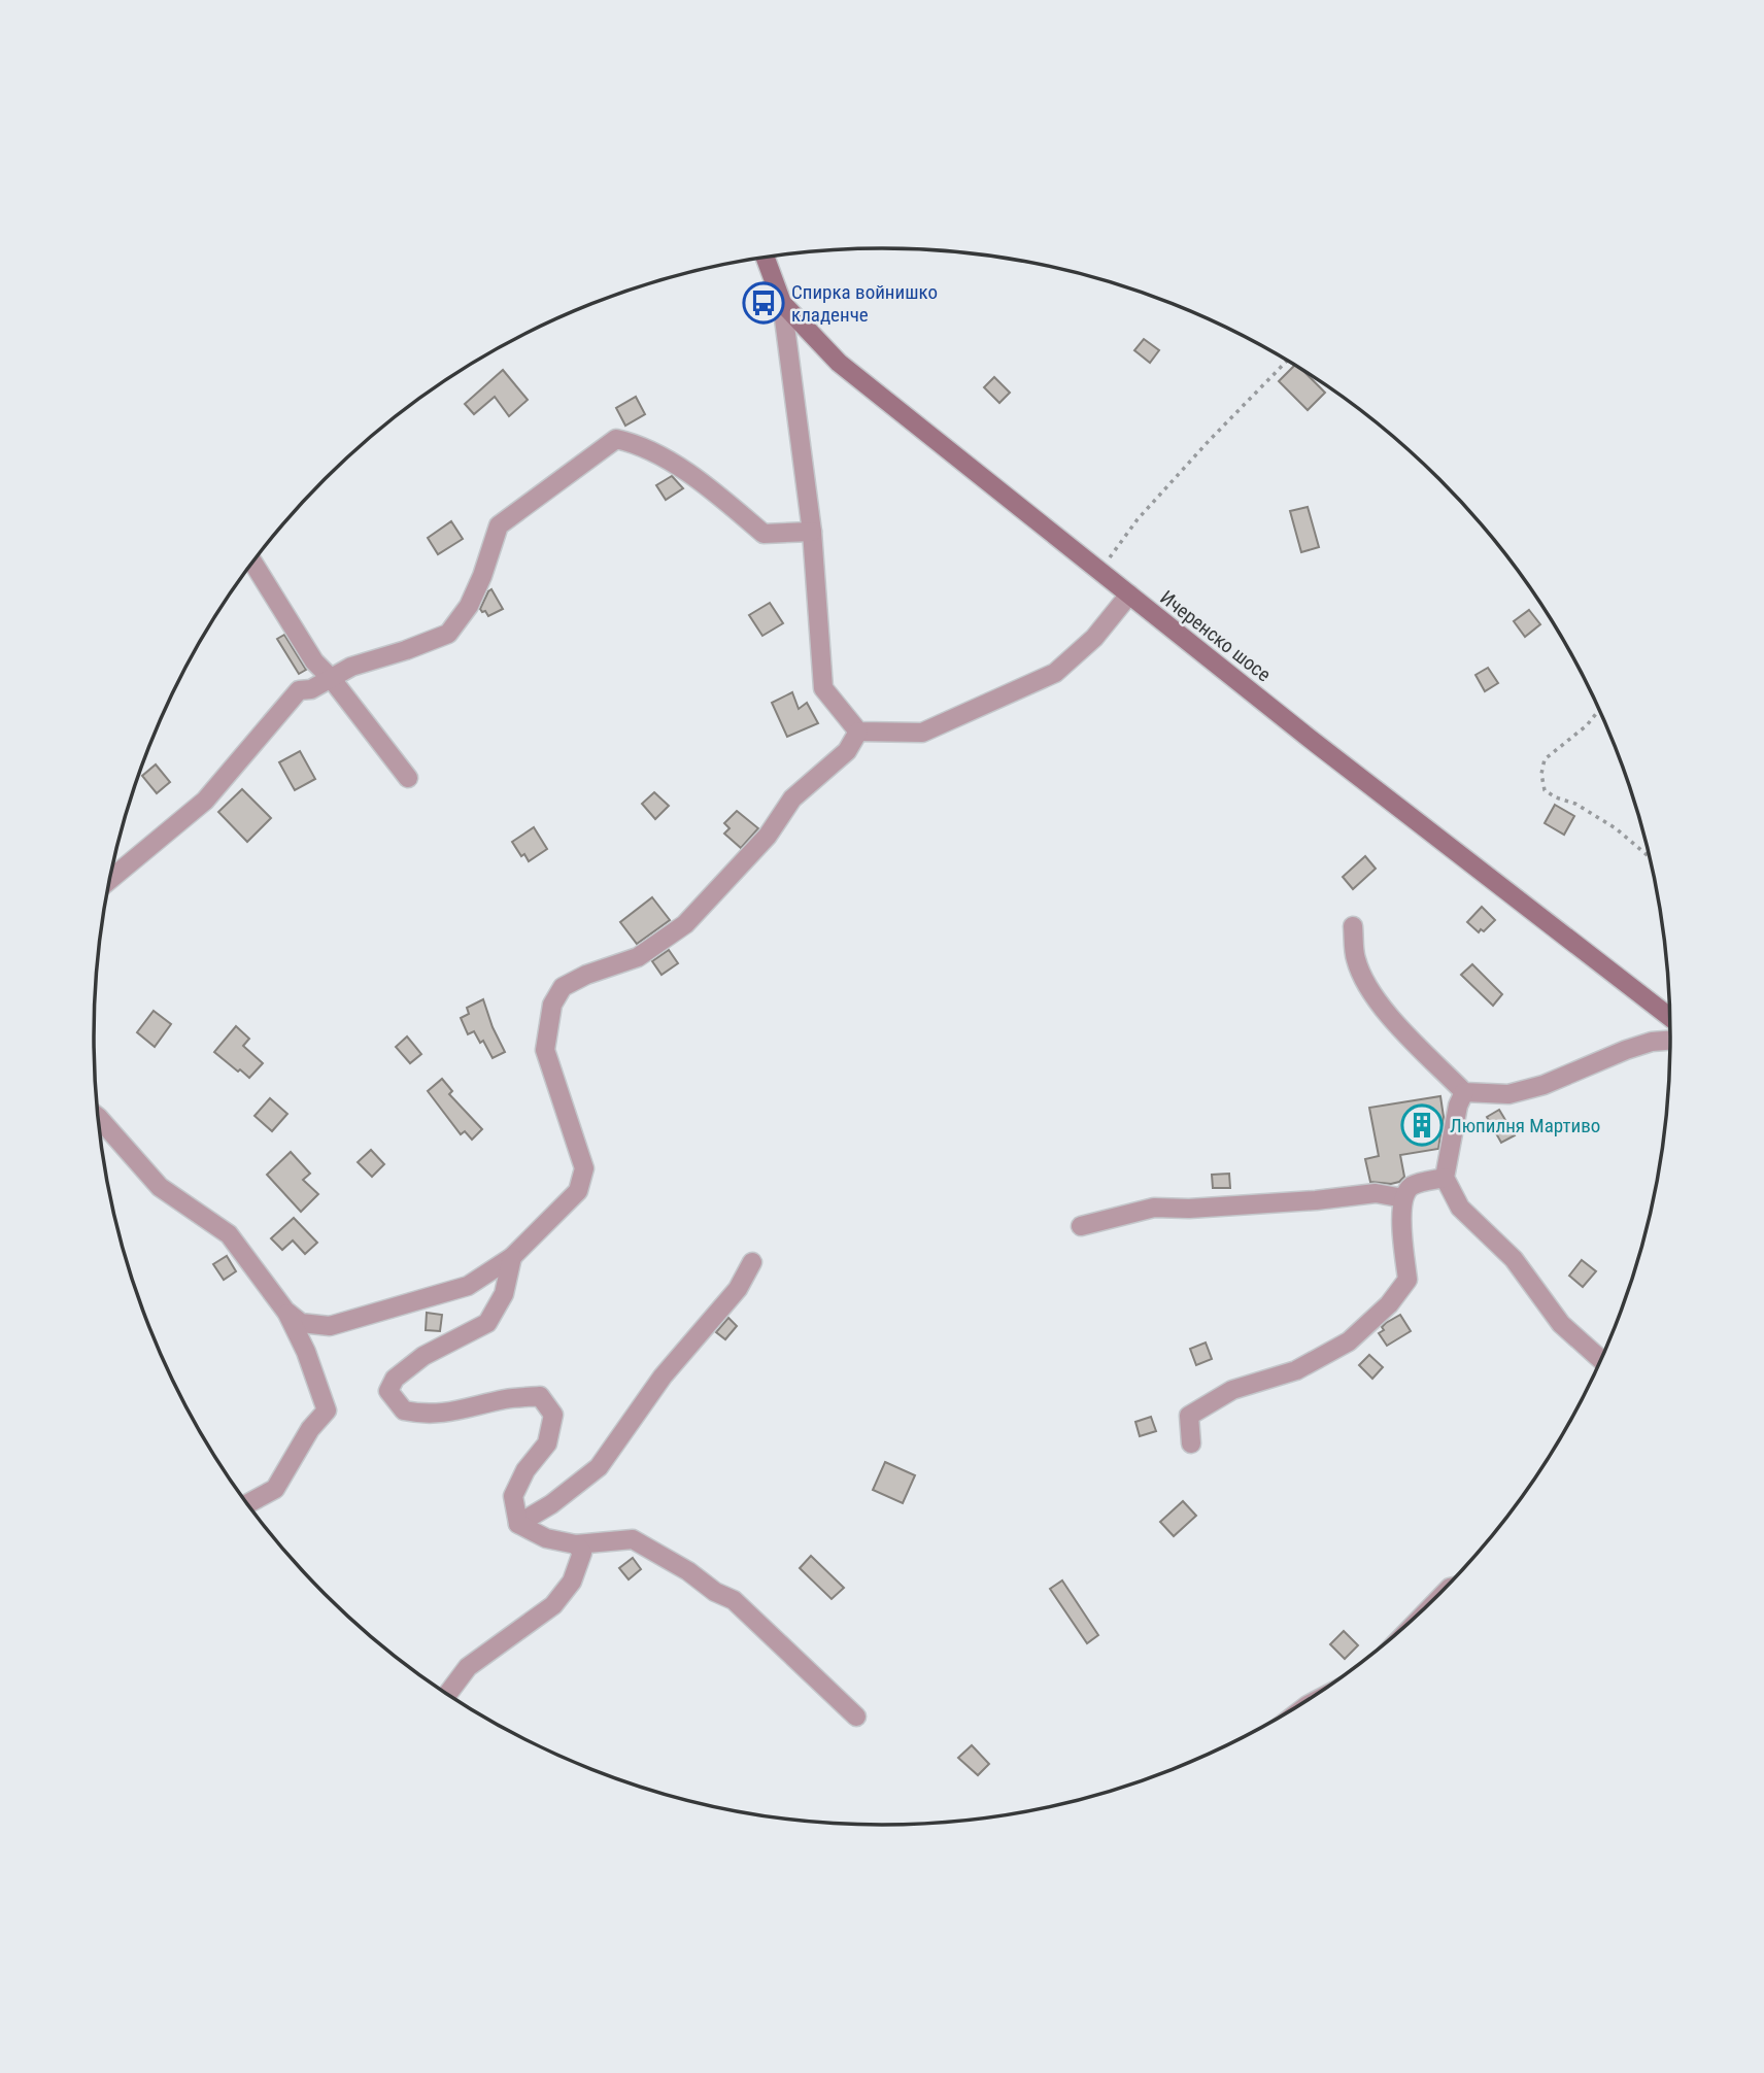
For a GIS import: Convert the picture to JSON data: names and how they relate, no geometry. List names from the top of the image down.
{
  "streets": {
    "street": ["Ичеренско шосе"]
  },
  "places": {
    "bus stop": ["Спирка войнишко кладенче"],
    "building": ["Люпилня Мартиво"]
  }
}
